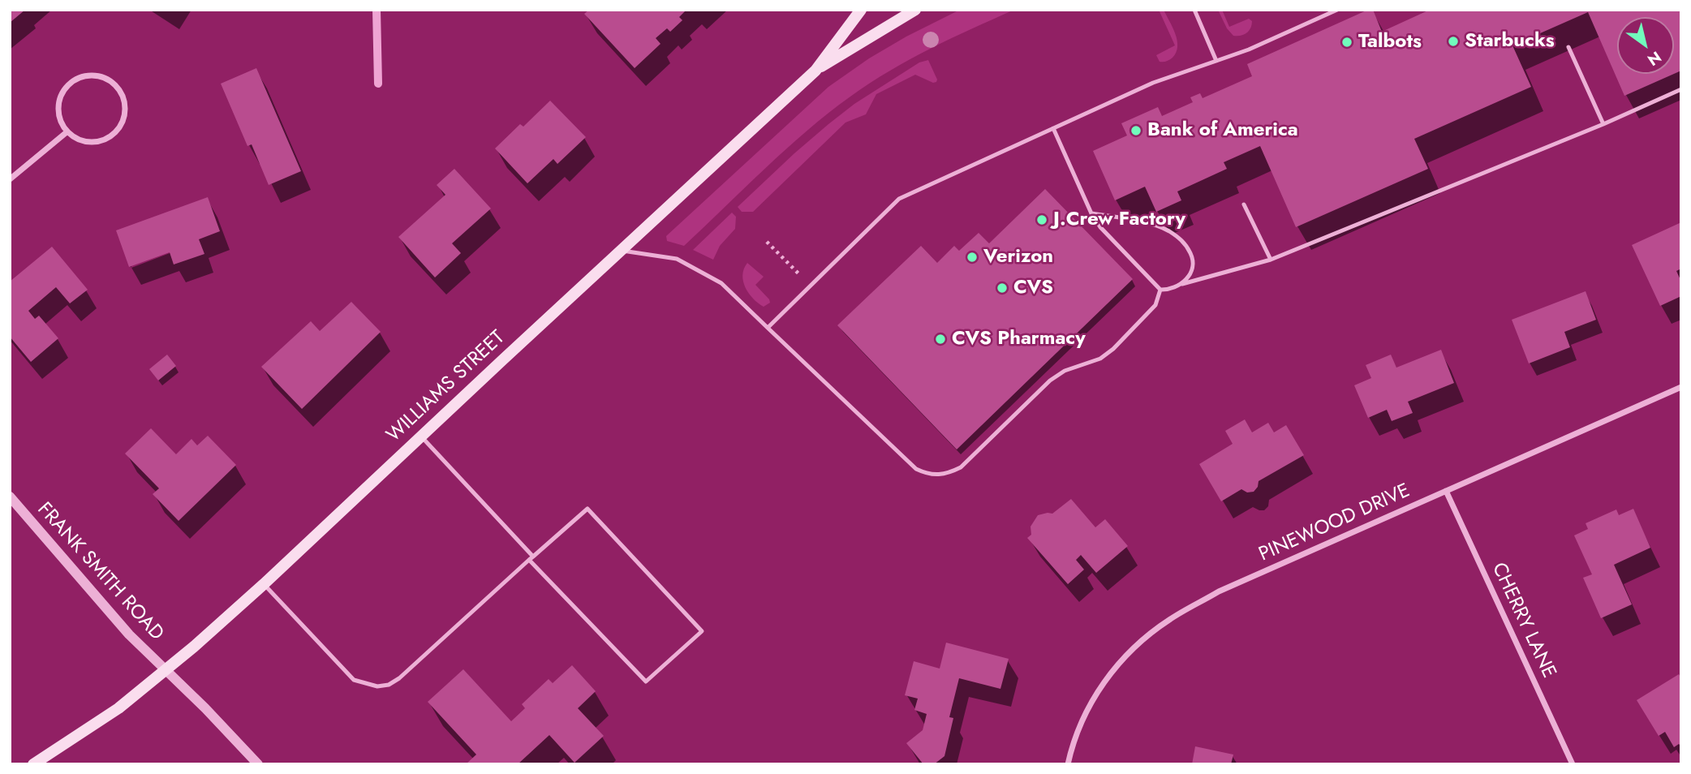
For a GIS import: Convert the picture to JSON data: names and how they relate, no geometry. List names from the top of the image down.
{
  "streets": {
    "main road": ["WILLIAMS STREET"],
    "street": ["PINEWOOD DRIVE", "FRANK SMITH ROAD", "CHERRY LANE"]
  },
  "crossings": [
    ["WILLIAMS STREET", "FRANK SMITH ROAD"],
    ["PINEWOOD DRIVE", "CHERRY LANE"]
  ],
  "places": [
    "Starbucks",
    "Talbots",
    "Bank of America",
    "J.Crew Factory",
    "Verizon",
    "CVS",
    "CVS Pharmacy"
  ],
  "north": "bottom right"
}
